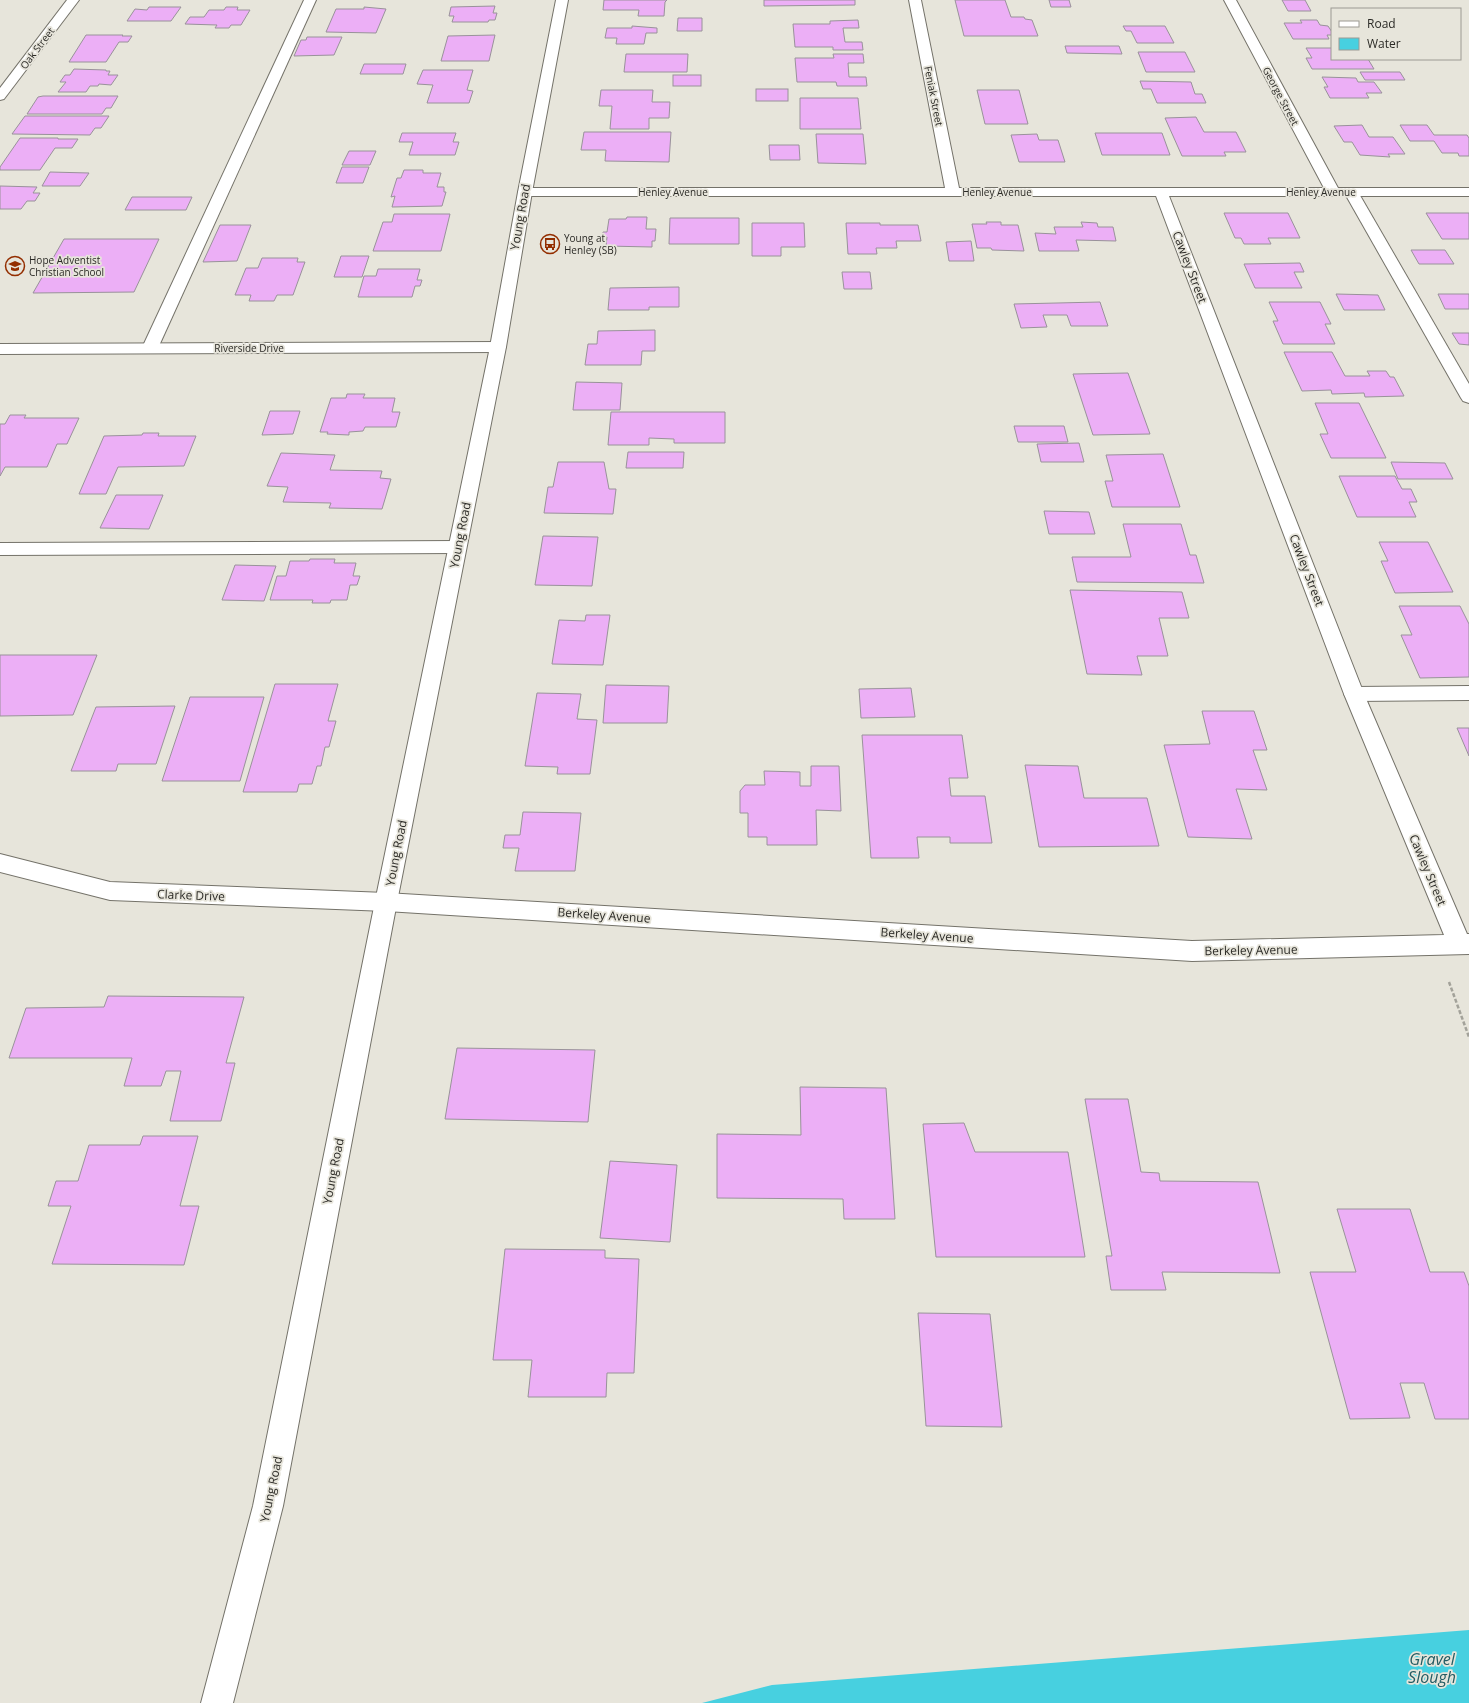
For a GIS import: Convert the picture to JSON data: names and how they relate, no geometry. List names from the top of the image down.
{
  "streets": {
    "street": [
      "Oak Street",
      "Feniak Street",
      "George Street",
      "Henley Avenue",
      "Young Road",
      "Cawley Street",
      "Riverside Drive",
      "Clarke Drive",
      "Berkeley Avenue"
    ]
  },
  "crossings": [
    ["Feniak Street", "Henley Avenue"],
    ["George Street", "Henley Avenue"],
    ["Henley Avenue", "Young Road"],
    ["Henley Avenue", "Cawley Street"],
    ["Young Road", "Riverside Drive"],
    ["Young Road", "Clarke Drive"],
    ["Young Road", "Berkeley Avenue"],
    ["Cawley Street", "Berkeley Avenue"],
    ["Clarke Drive", "Berkeley Avenue"]
  ],
  "water": ["Gravel Slough"],
  "places": {
    "bus stop": ["Young at Henley (SB)"],
    "school or university": ["Hope Adventist Christian School"]
  },
  "legend": ["Road", "Water"]
}
